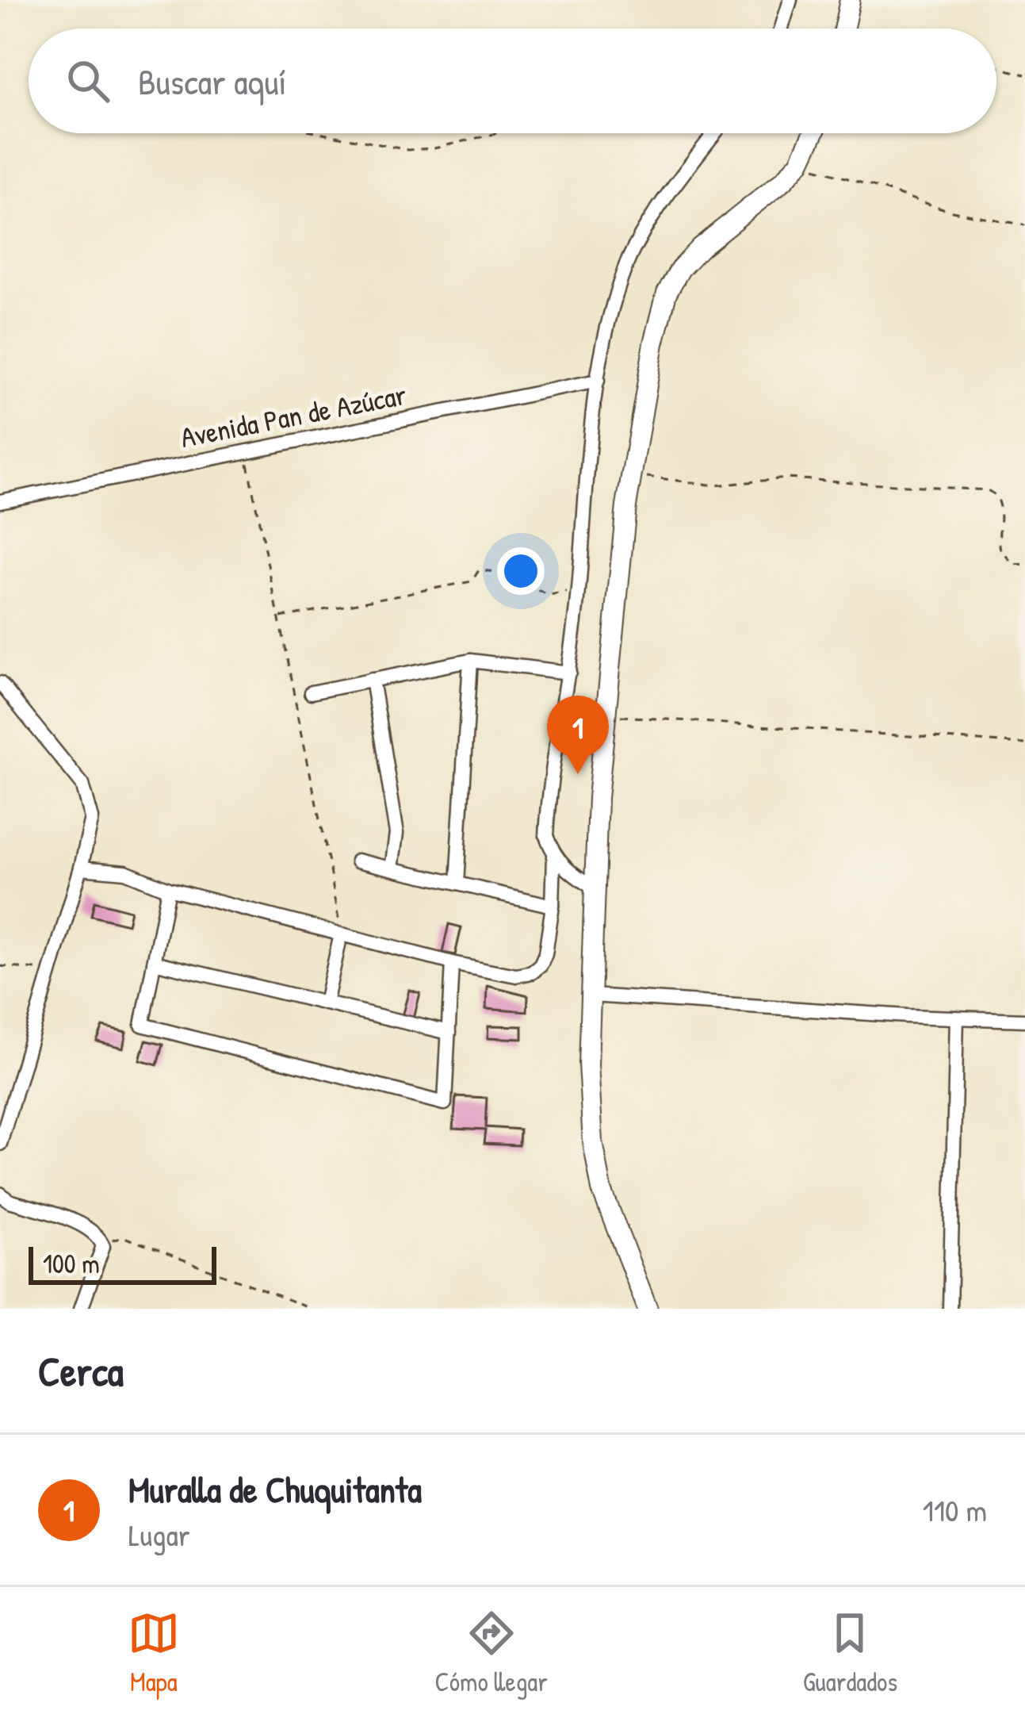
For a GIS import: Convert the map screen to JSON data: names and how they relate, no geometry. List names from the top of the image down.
{
  "streets": {
    "street": ["Avenida Pan de Azúcar"]
  },
  "scale_bar": "100 m",
  "page": {
    "search": "Buscar aquí",
    "pins": "1",
    "scale": "100 m",
    "heading": "Cerca",
    "list": [
      {
        "mark": "1",
        "name": "Muralla de Chuquitanta",
        "note": "Lugar",
        "value": "110 m"
      }
    ],
    "nav": ["Mapa", "Cómo llegar", "Guardados"]
  }
}
